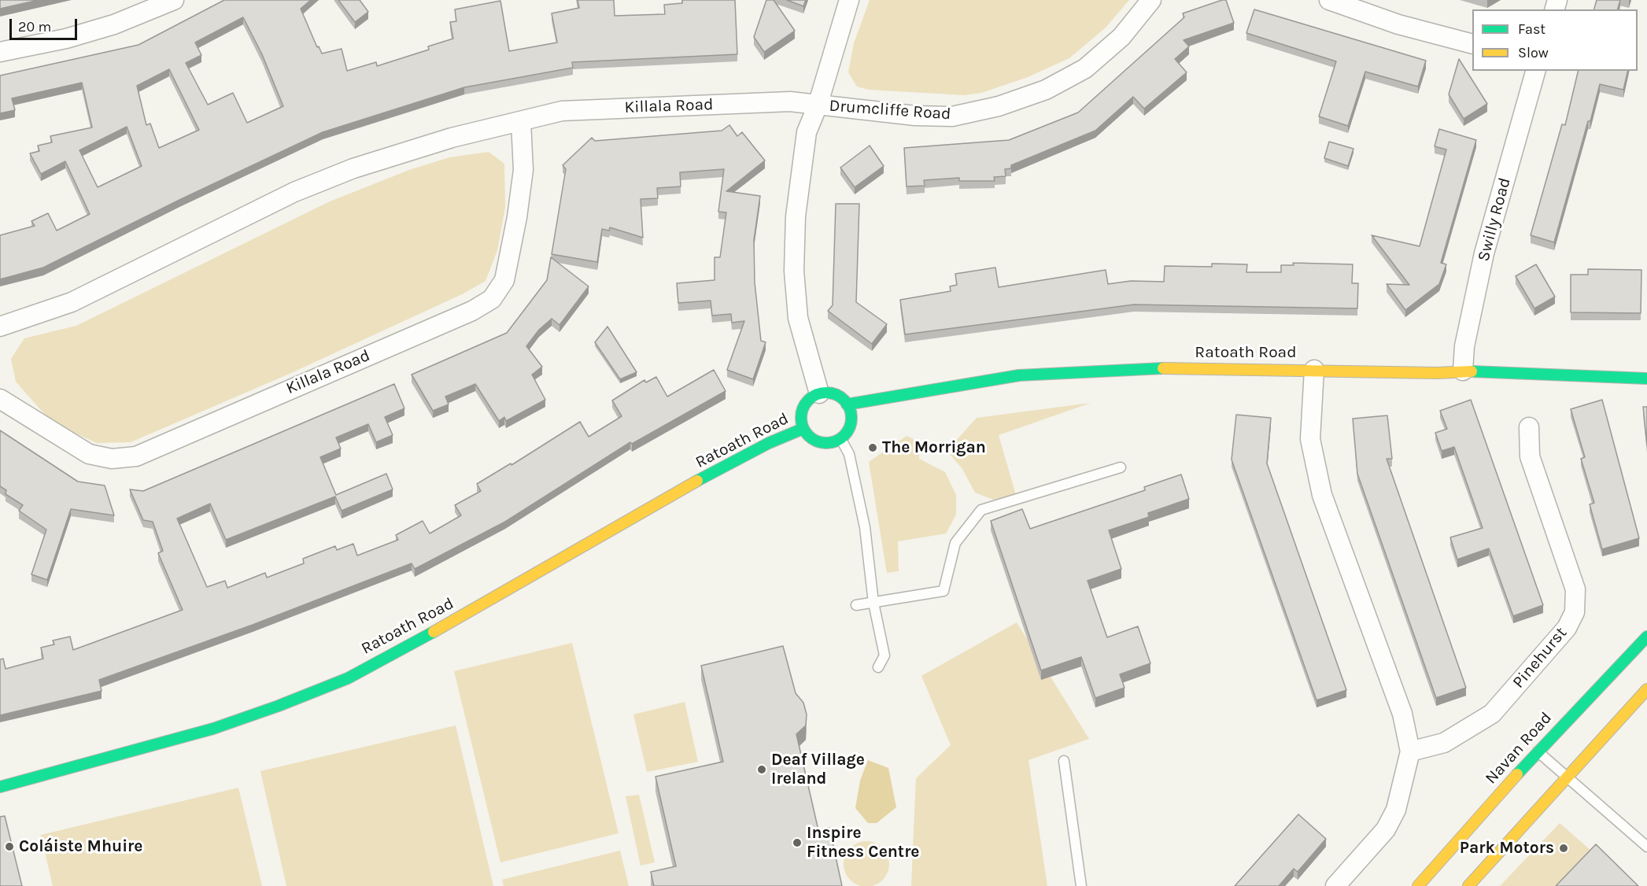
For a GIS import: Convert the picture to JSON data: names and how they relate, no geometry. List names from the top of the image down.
{
  "streets": {
    "main road": ["Ratoath Road", "Navan Road"],
    "street": [
      "Killala Road",
      "Drumcliffe Road",
      "Swilly Road",
      "Pinehurst"
    ]
  },
  "crossings": [
    ["Killala Road", "Drumcliffe Road"],
    ["Drumcliffe Road", "Ratoath Road"],
    ["Swilly Road", "Ratoath Road"]
  ],
  "places": [
    "The Morrigan",
    "Deaf Village Ireland",
    "Inspire Fitness Centre",
    "Coláiste Mhuire",
    "Park Motors"
  ],
  "legend": ["Fast", "Slow"],
  "scale_bar": "20 m"
}
